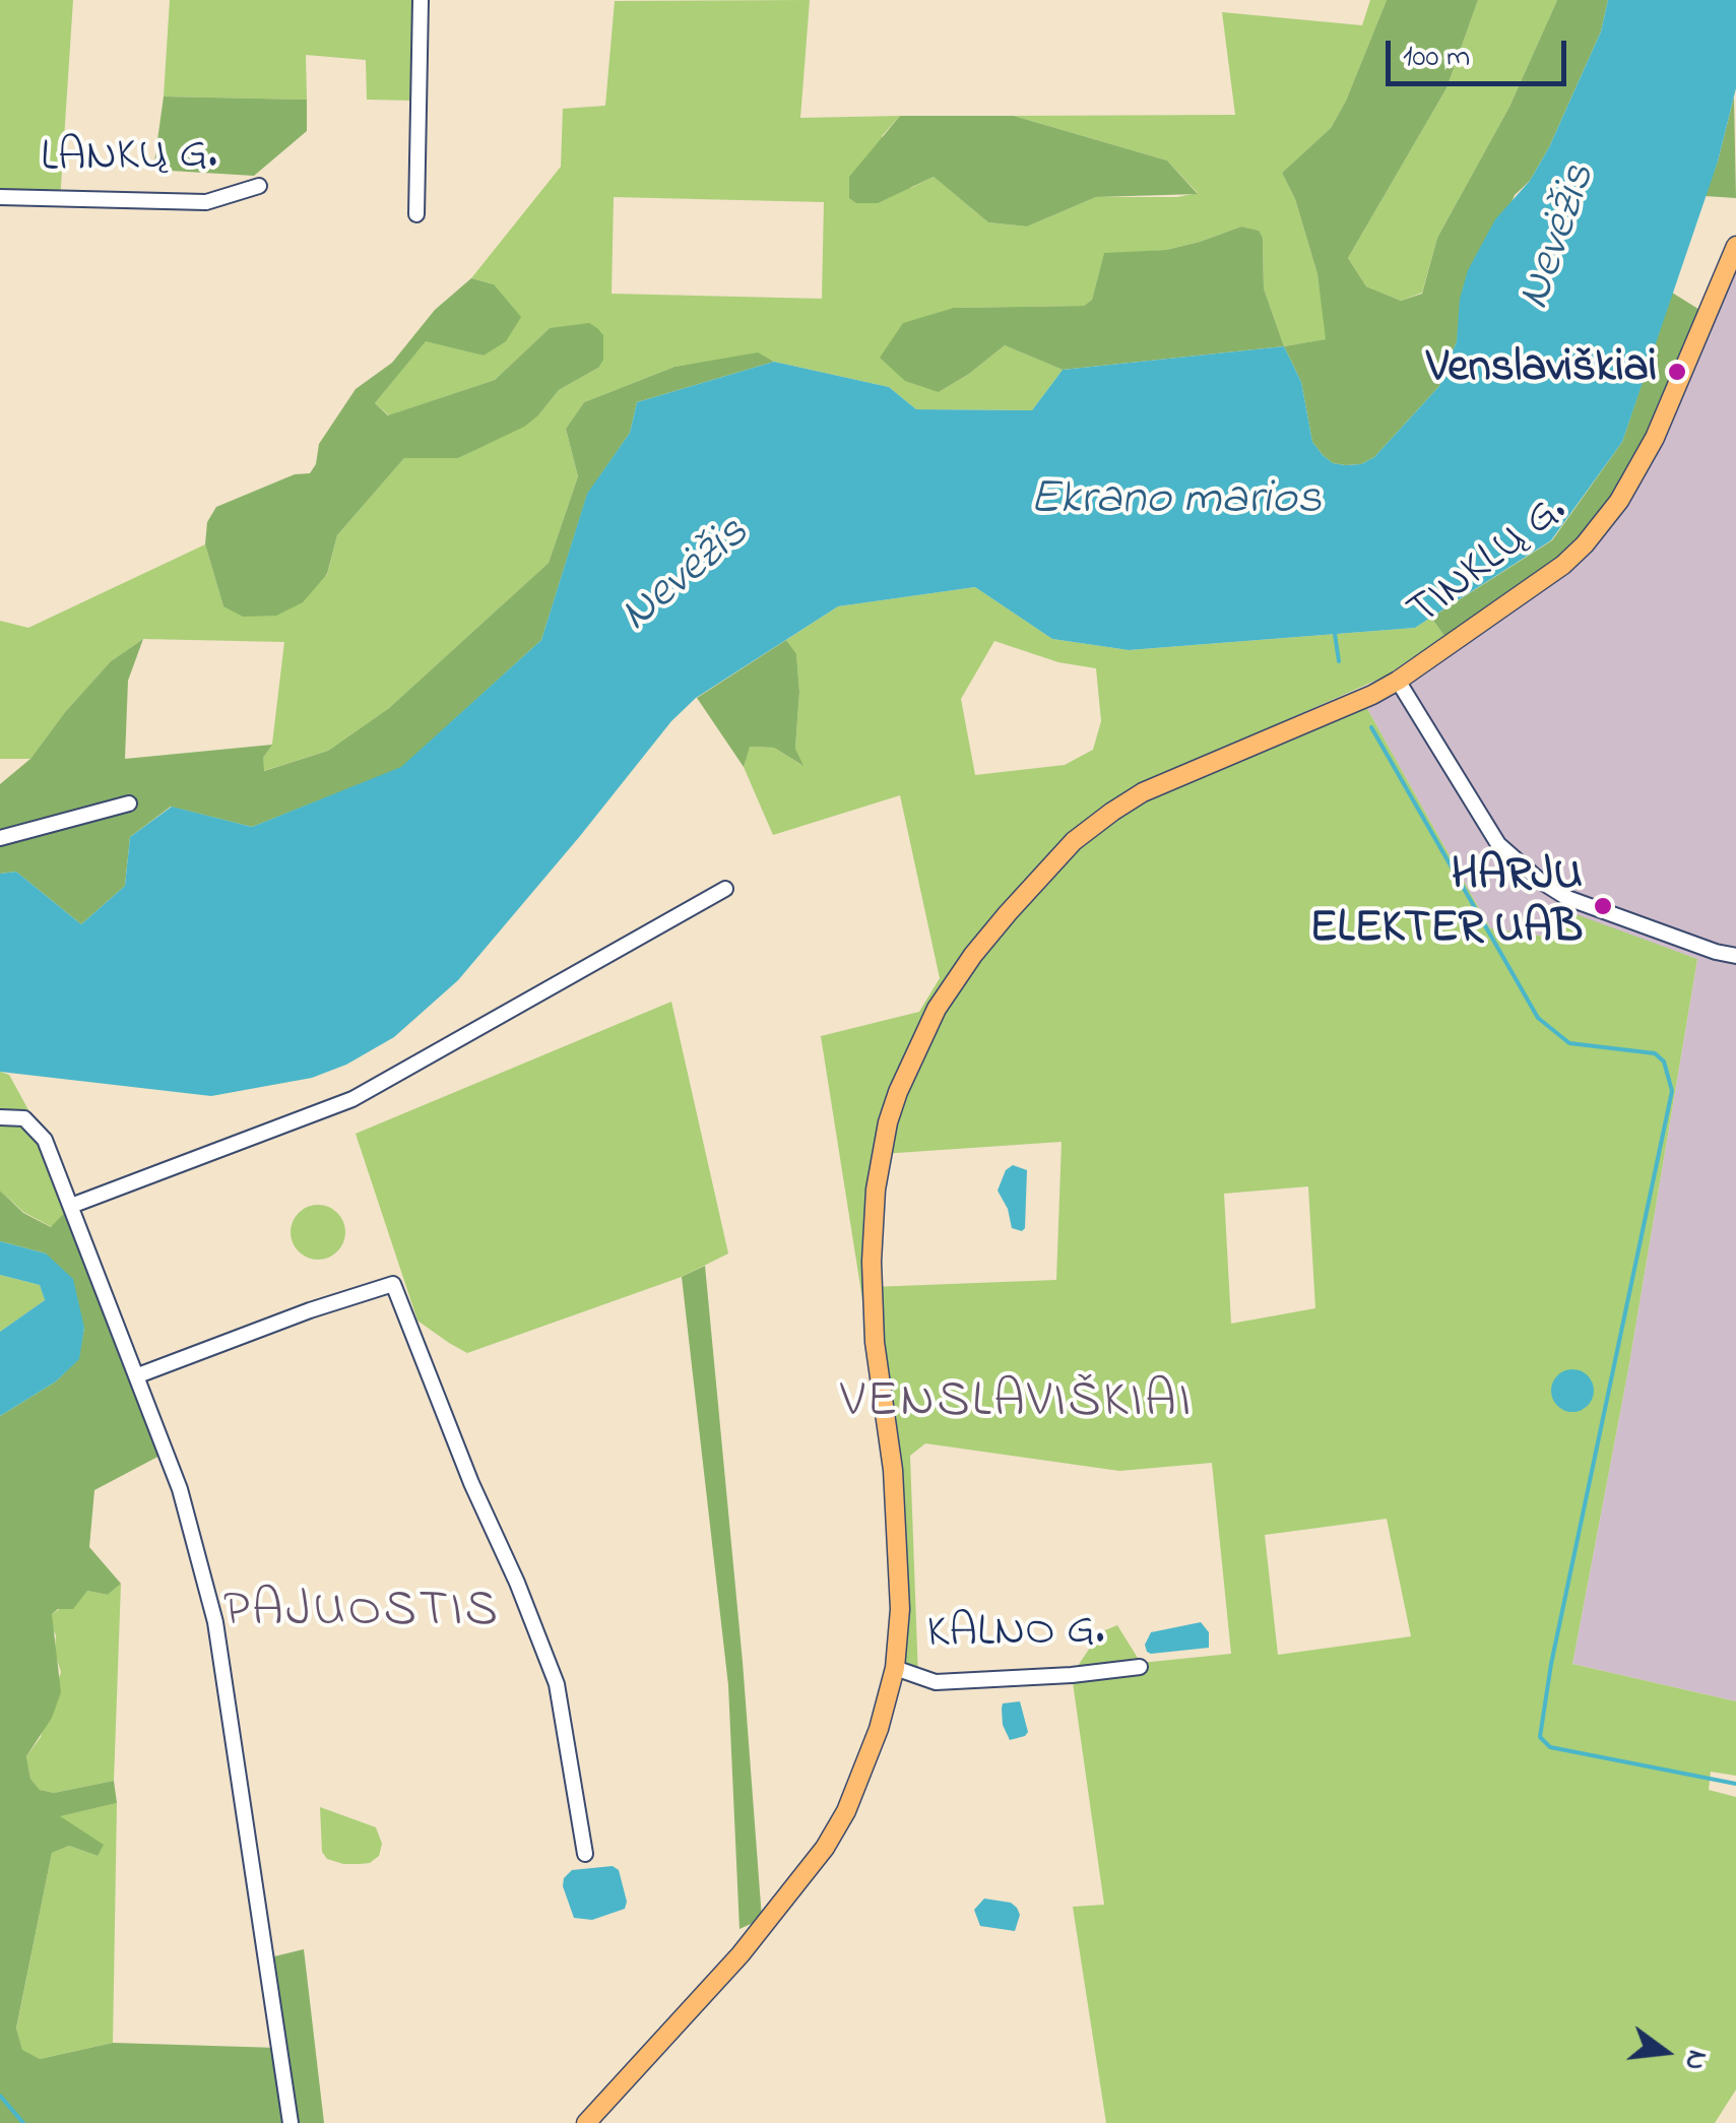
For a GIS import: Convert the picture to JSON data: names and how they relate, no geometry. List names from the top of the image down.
{
  "streets": {
    "main road": ["TINKLŲ G."],
    "street": ["LANKŲ G.", "KALNO G."]
  },
  "crossings": [
    ["TINKLŲ G.", "KALNO G."]
  ],
  "districts": ["VENSLAVIŠKIAI", "PAJUOSTIS"],
  "water": ["Nevėžis", "Ekrano marios"],
  "places": ["Venslaviškiai", "HARJU ELEKTER UAB"],
  "scale_bar": "100 m",
  "north": "right"
}
